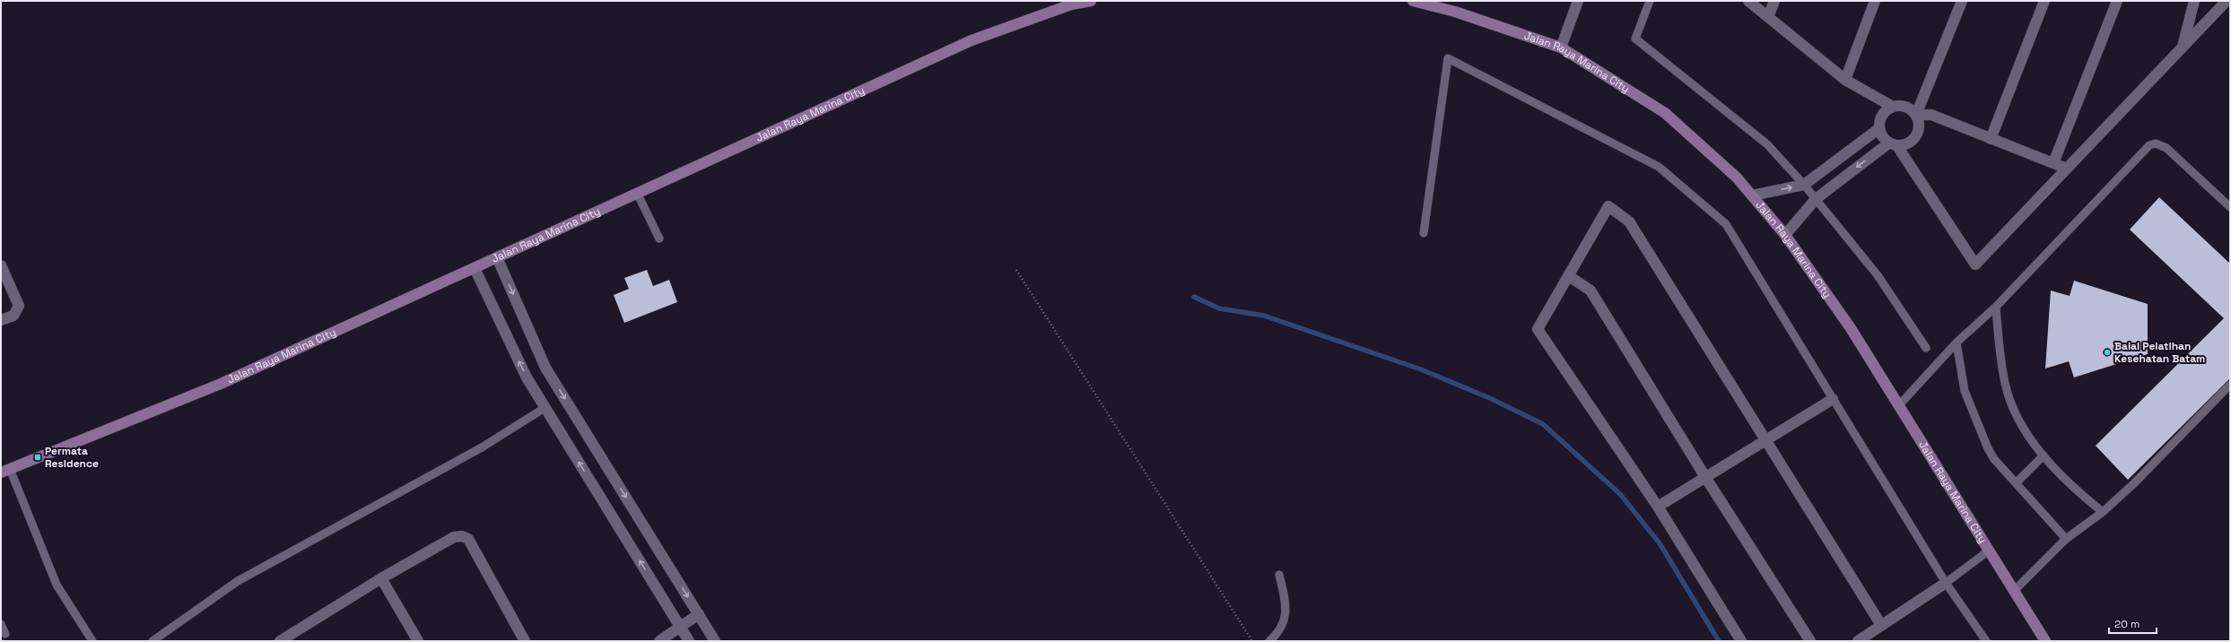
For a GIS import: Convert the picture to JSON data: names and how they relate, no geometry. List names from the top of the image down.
{
  "streets": {
    "main road": ["Jalan Raya Marina City"]
  },
  "places": {
    "other": ["Balai Pelatihan Kesehatan Batam"],
    "transit": ["Permata Residence"]
  },
  "scale_bar": "20 m"
}
